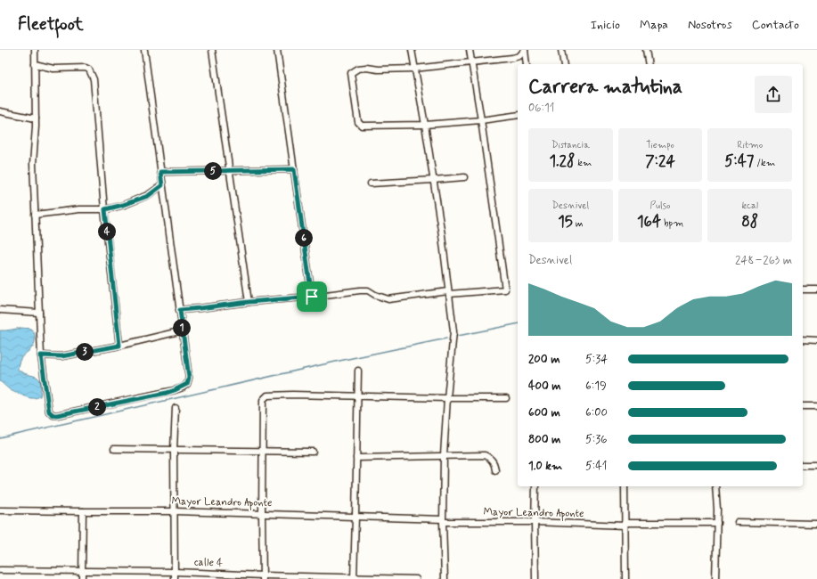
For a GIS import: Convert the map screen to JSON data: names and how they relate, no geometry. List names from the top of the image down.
{
  "streets": {
    "street": ["Mayor Leandro Aponte", "calle 4"]
  },
  "page": {
    "header": "Fleetfoot",
    "nav": [
      "Inicio",
      "Mapa",
      "Nosotros",
      "Contacto"
    ],
    "heading": ["Carrera matutina", "06:11"],
    "stats": [
      ["Distancia", "1.28 km"],
      ["Tiempo", "7:24"],
      ["Ritmo", "5:47 /km"],
      ["Desnivel", "15 m"],
      ["Pulso", "164 bpm"],
      ["kcal", "88"]
    ],
    "pins": [
      "5",
      "4",
      "6",
      "1",
      "3",
      "2"
    ],
    "chart": ["Desnivel", "248–263 m"],
    "list": [
      {
        "name": "200 m",
        "note": "5:34"
      },
      {
        "name": "400 m",
        "note": "6:19"
      },
      {
        "name": "600 m",
        "note": "6:00"
      },
      {
        "name": "800 m",
        "note": "5:36"
      },
      {
        "name": "1.0 km",
        "note": "5:41"
      }
    ]
  }
}
